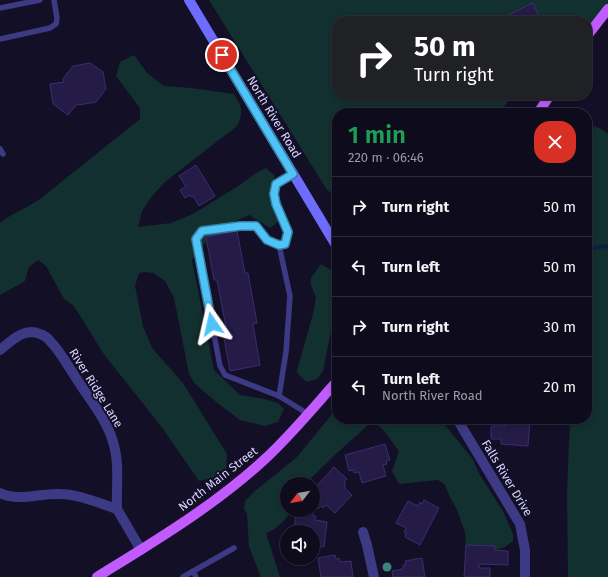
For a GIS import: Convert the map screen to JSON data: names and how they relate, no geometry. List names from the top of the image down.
{
  "streets": {
    "main road": ["North Main Street"],
    "street": ["North River Road", "River Ridge Lane", "Falls River Drive"]
  },
  "north": "bottom left",
  "page": {
    "turn": ["50 m", "Turn right"],
    "heading": ["1 min", "220 m · 06:46"],
    "list": [
      {
        "name": "Turn right",
        "value": "50 m"
      },
      {
        "name": "Turn left",
        "value": "50 m"
      },
      {
        "name": "Turn right",
        "value": "30 m"
      },
      {
        "name": "Turn left",
        "note": "North River Road",
        "value": "20 m"
      }
    ]
  }
}
